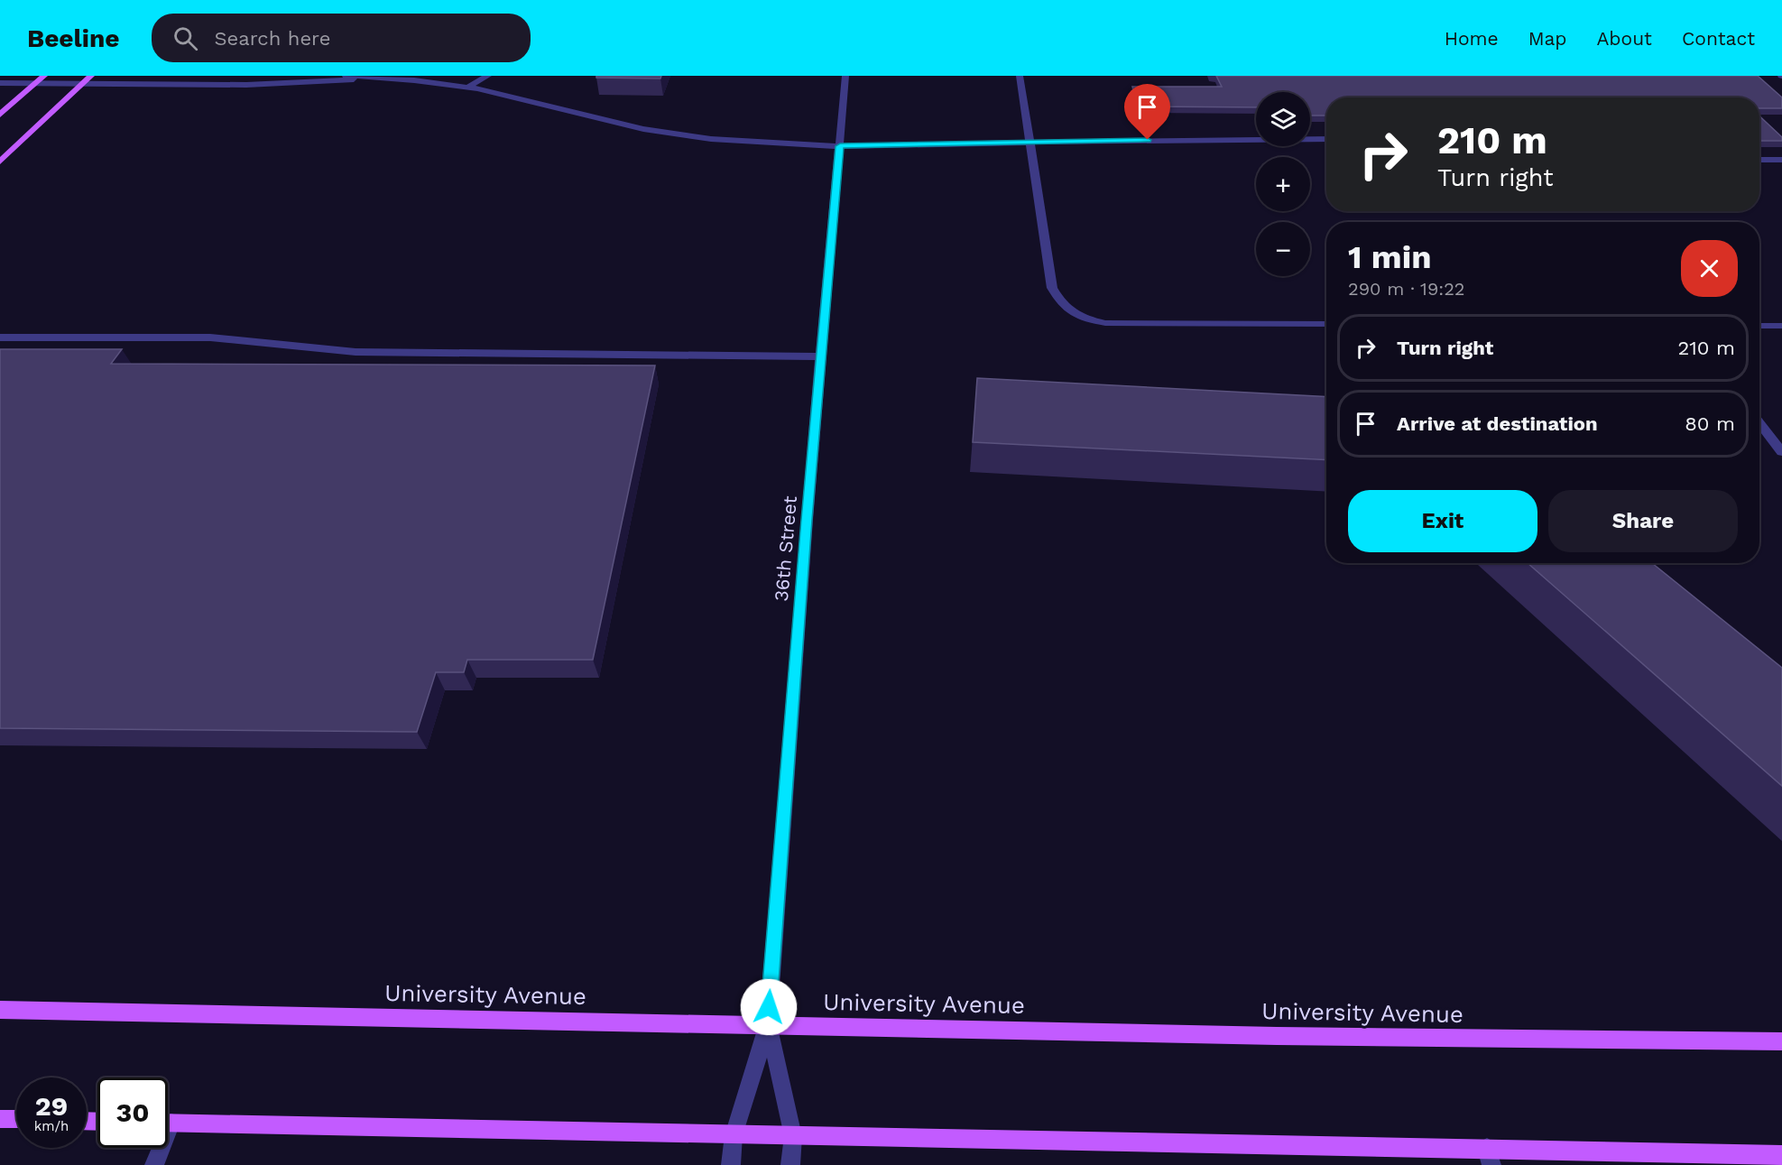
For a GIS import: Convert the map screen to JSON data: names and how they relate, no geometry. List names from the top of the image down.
{
  "streets": {
    "main road": ["University Avenue"],
    "street": ["36th Street"]
  },
  "crossings": [
    ["36th Street", "University Avenue"]
  ],
  "page": {
    "header": "Beeline",
    "search": "Search here",
    "nav": [
      "Home",
      "Map",
      "About",
      "Contact"
    ],
    "map_buttons": ["+", "−"],
    "turn": ["210 m", "Turn right"],
    "heading": ["1 min", "290 m · 19:22"],
    "list": [
      {
        "name": "Turn right",
        "value": "210 m"
      },
      {
        "name": "Arrive at destination",
        "value": "80 m"
      }
    ],
    "buttons": ["Exit", "Share"],
    "speed": "29 km/h",
    "limit": "30"
  }
}
